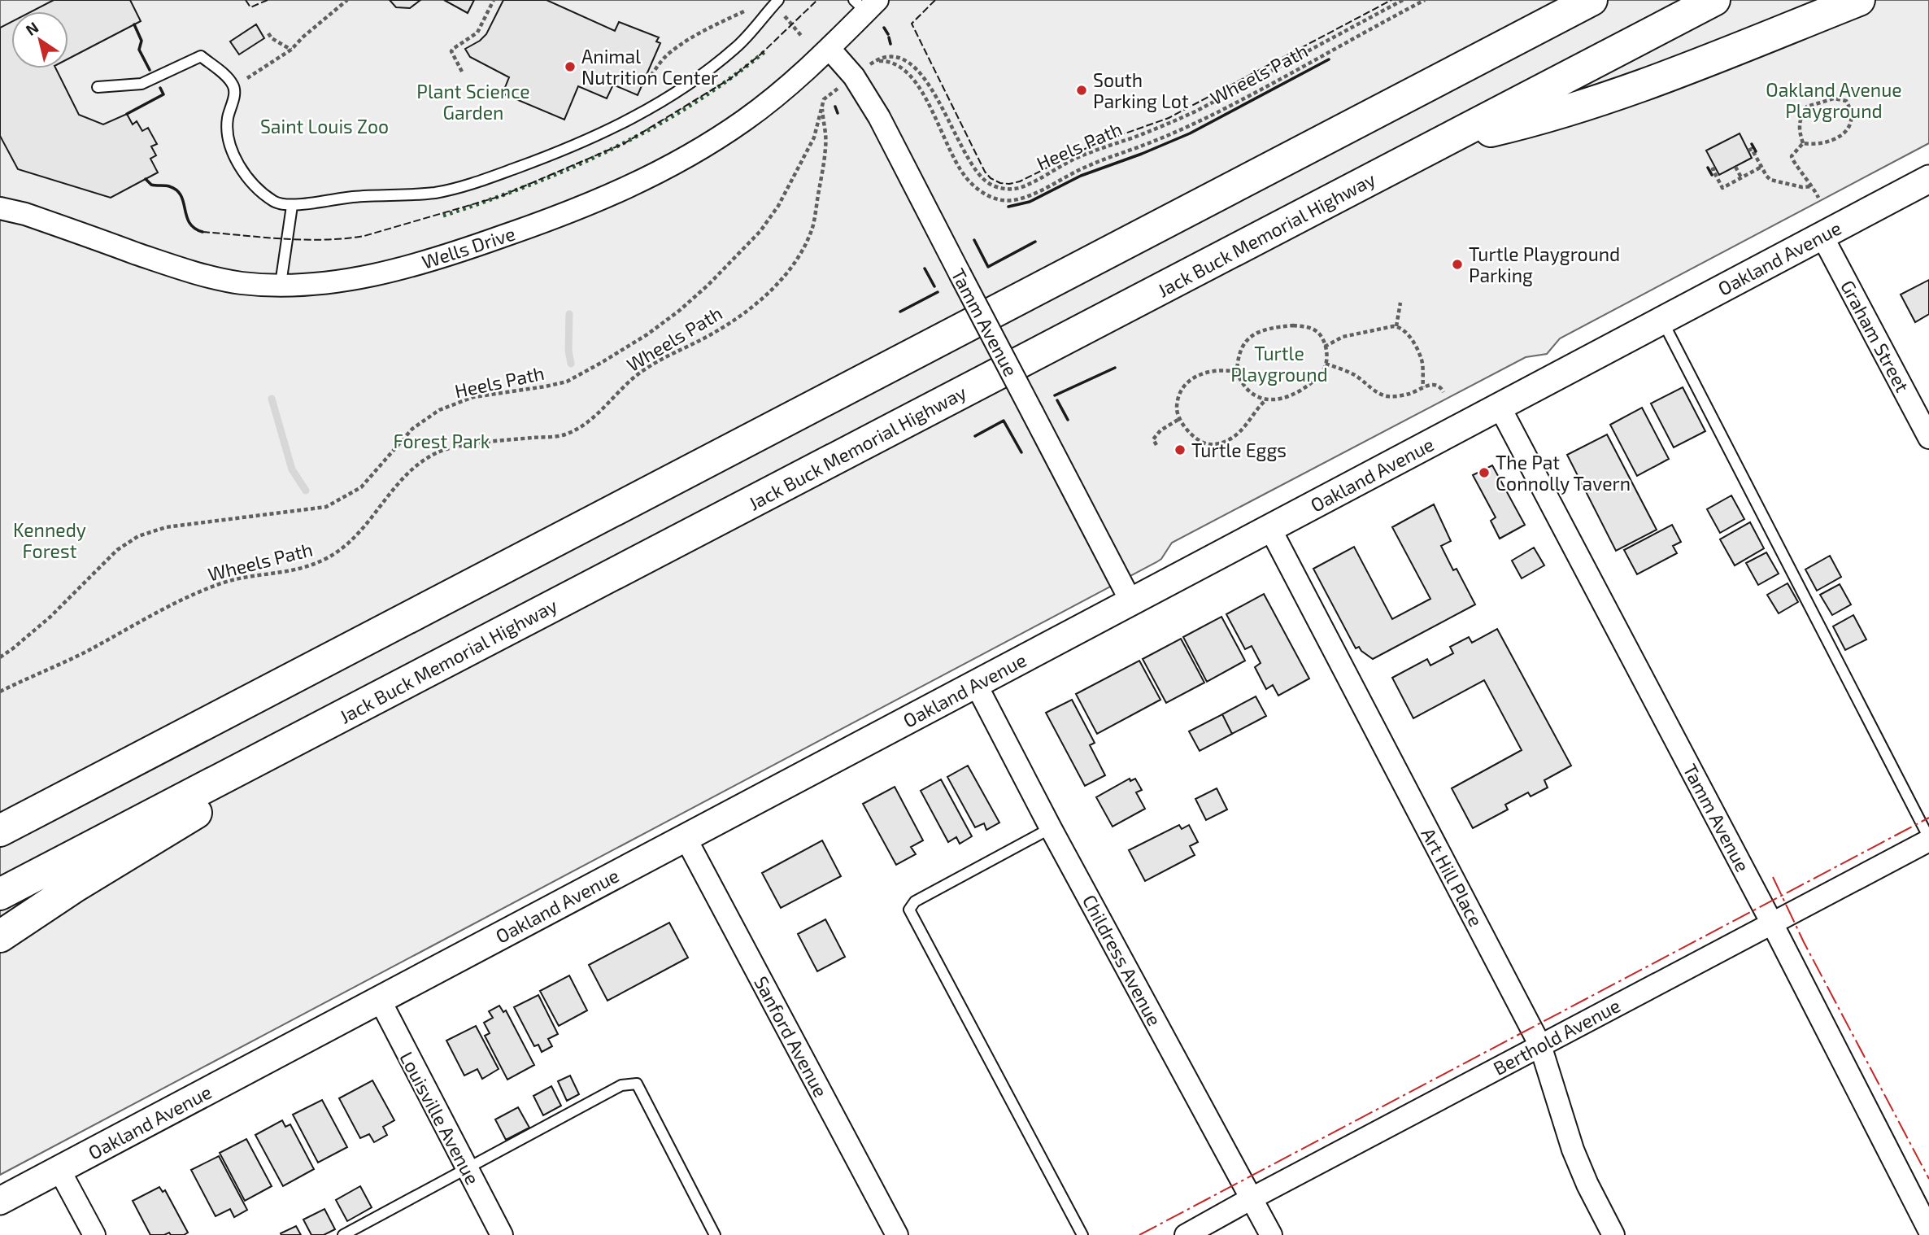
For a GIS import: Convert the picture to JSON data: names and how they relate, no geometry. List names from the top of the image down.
{
  "streets": {
    "highway": ["Jack Buck Memorial Highway"],
    "street": [
      "Wells Drive",
      "Oakland Avenue",
      "Tamm Avenue",
      "Graham Street",
      "Art Hill Place",
      "Childress Avenue",
      "Sanford Avenue",
      "Berthold Avenue",
      "Louisville Avenue"
    ],
    "path": ["Wheels Path", "Heels Path"]
  },
  "crossings": [
    ["Wheels Path", "Heels Path"],
    ["Wells Drive", "Tamm Avenue"],
    ["Oakland Avenue", "Tamm Avenue"],
    ["Oakland Avenue", "Graham Street"],
    ["Oakland Avenue", "Art Hill Place"],
    ["Oakland Avenue", "Childress Avenue"],
    ["Oakland Avenue", "Sanford Avenue"],
    ["Oakland Avenue", "Louisville Avenue"],
    ["Tamm Avenue", "Berthold Avenue"],
    ["Art Hill Place", "Berthold Avenue"],
    ["Childress Avenue", "Berthold Avenue"]
  ],
  "parks": [
    "Oakland Avenue Playground",
    "Plant Science Garden",
    "Saint Louis Zoo",
    "Turtle Playground",
    "Forest Park",
    "Kennedy Forest"
  ],
  "places": [
    "Animal Nutrition Center",
    "South Parking Lot",
    "Turtle Playground Parking",
    "Turtle Eggs",
    "The Pat Connolly Tavern"
  ],
  "north": "top left"
}
